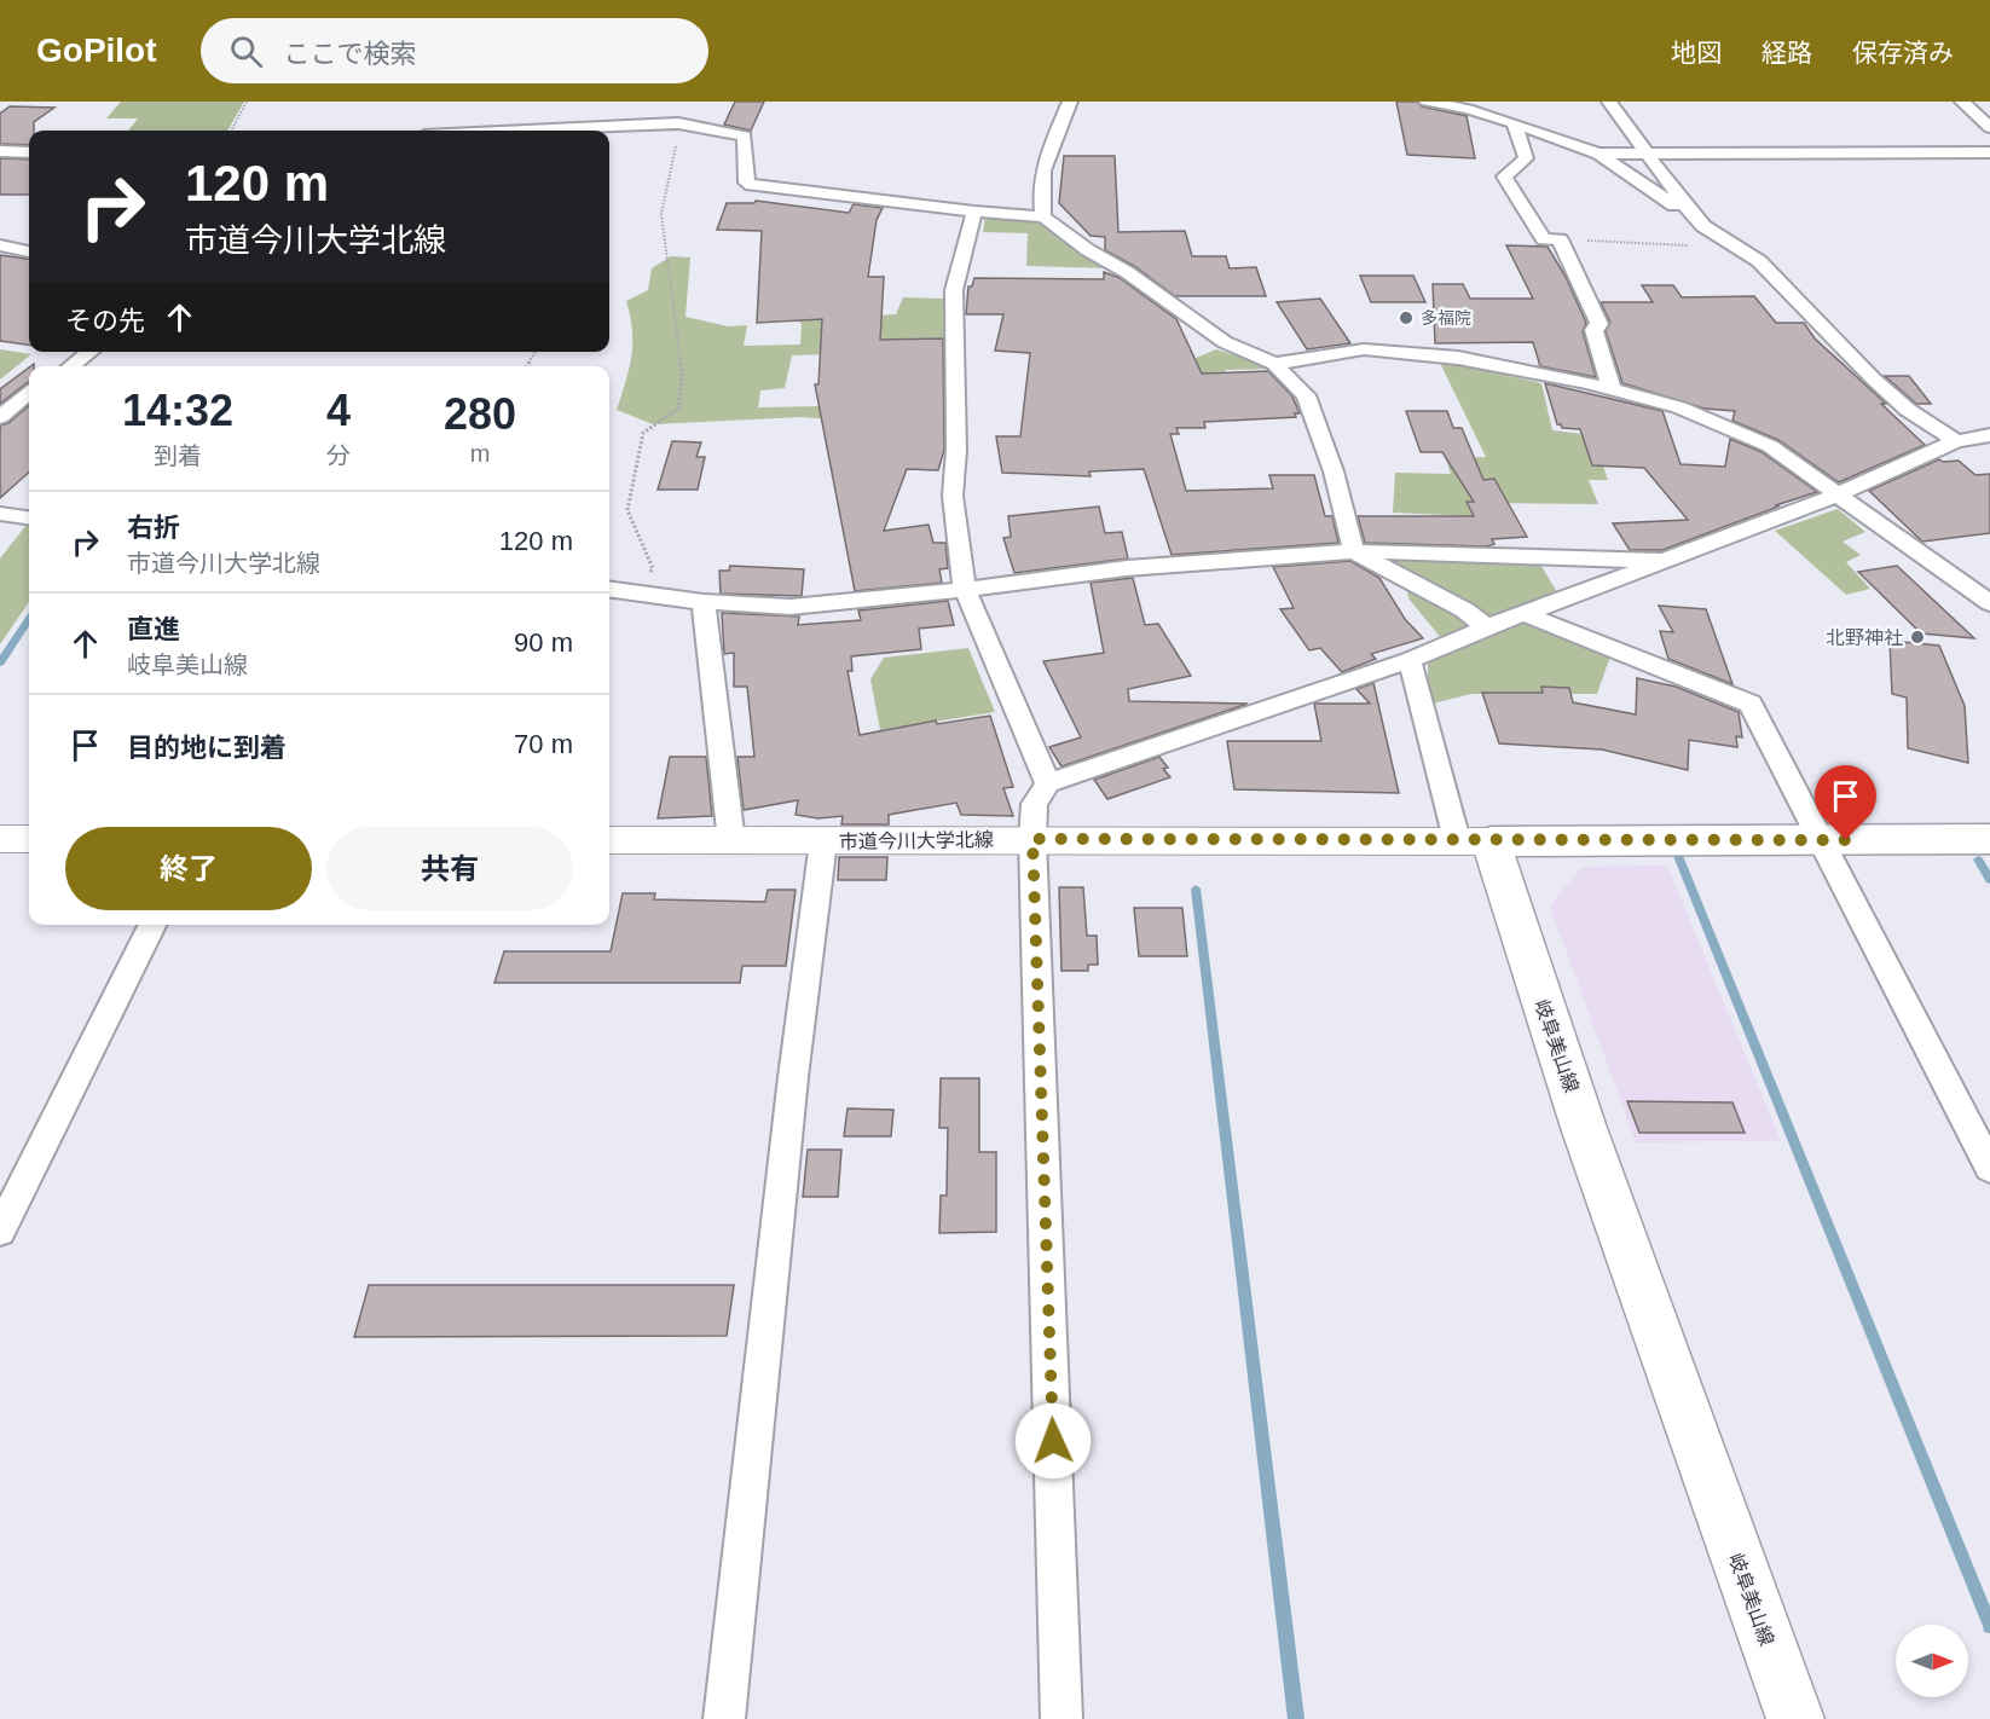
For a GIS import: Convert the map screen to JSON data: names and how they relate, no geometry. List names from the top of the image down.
{
  "streets": {
    "main road": ["岐阜美山線"],
    "street": ["市道今川大学北線"]
  },
  "crossings": [
    ["市道今川大学北線", "岐阜美山線"]
  ],
  "places": ["多福院", "北野神社"],
  "north": "right",
  "page": {
    "header": "GoPilot",
    "search": "ここで検索",
    "nav": ["地図", "経路", "保存済み"],
    "turn": ["120 m", "市道今川大学北線"],
    "then": "その先",
    "eta": [
      "14:32",
      "到着",
      "4",
      "分",
      "280",
      "m"
    ],
    "list": [
      {
        "name": "右折",
        "note": "市道今川大学北線",
        "value": "120 m"
      },
      {
        "name": "直進",
        "note": "岐阜美山線",
        "value": "90 m"
      },
      {
        "name": "目的地に到着",
        "value": "70 m"
      }
    ],
    "buttons": ["終了", "共有"]
  }
}
